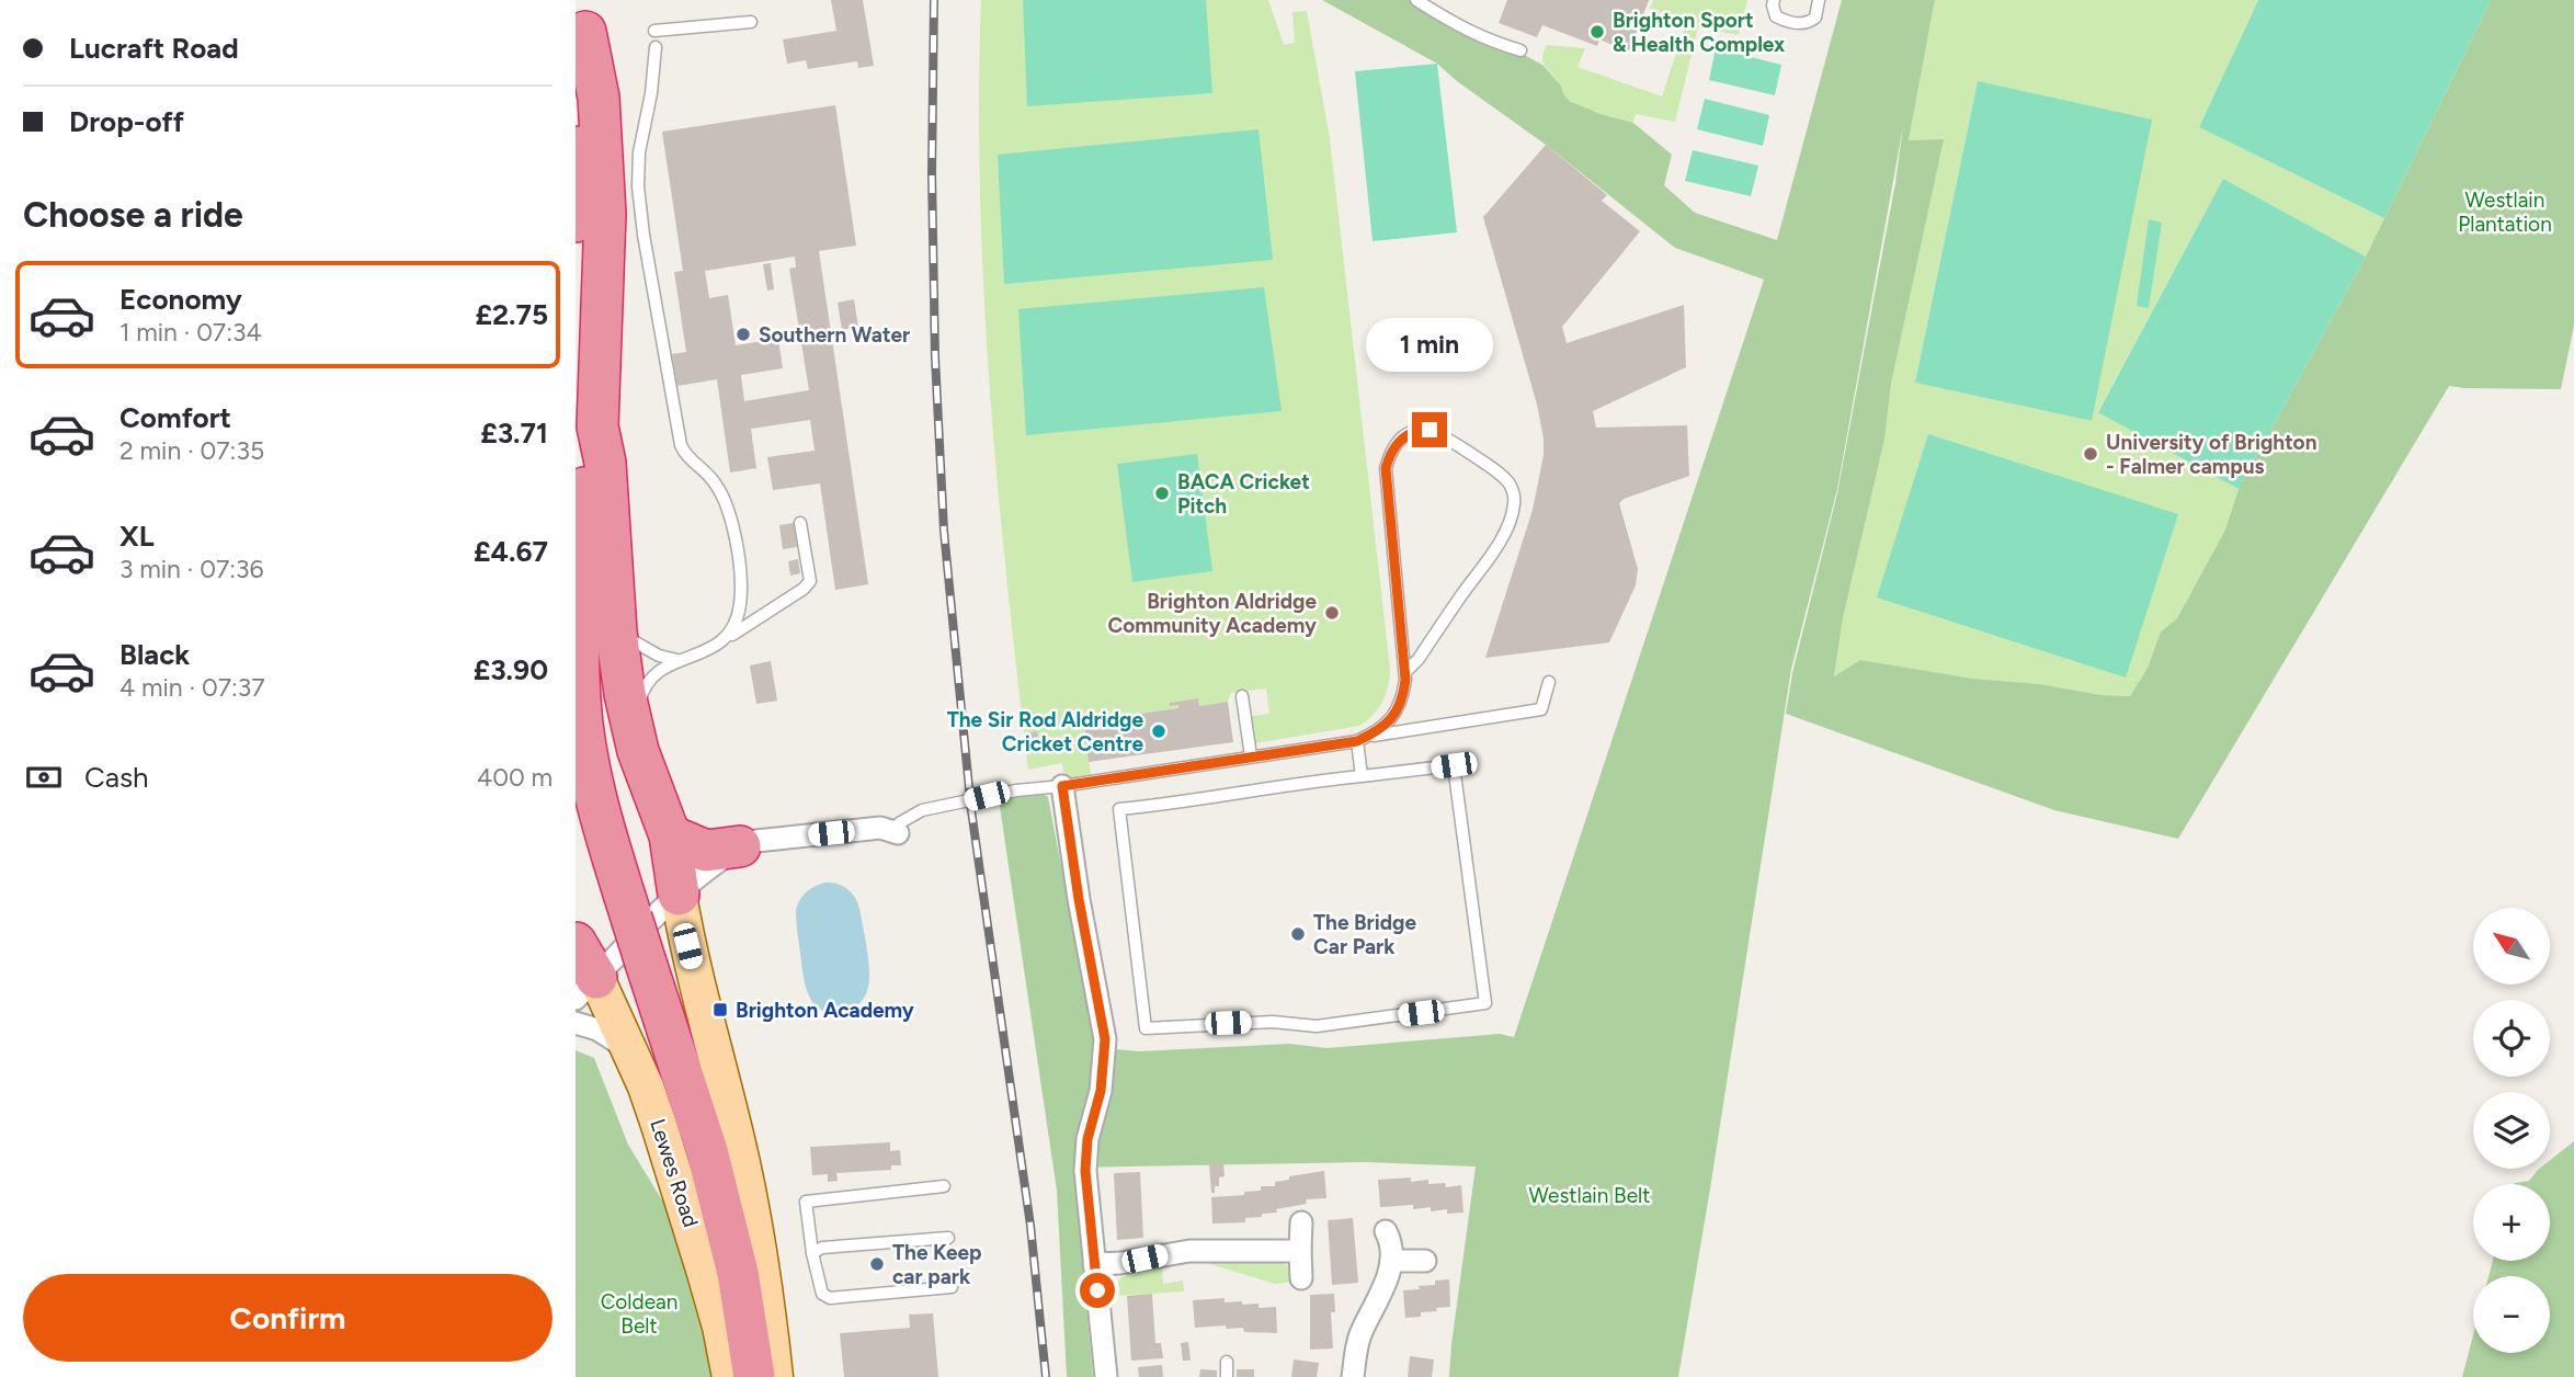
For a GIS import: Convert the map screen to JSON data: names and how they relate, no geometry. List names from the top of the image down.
{
  "streets": {
    "main road": ["Lewes Road"]
  },
  "parks": ["Westlain Plantation", "Westlain Belt", "Coldean Belt"],
  "places": {
    "other": [
      "Brighton Sport & Health Complex",
      "Southern Water",
      "University of Brighton - Falmer campus",
      "BACA Cricket Pitch",
      "Brighton Aldridge Community Academy",
      "The Sir Rod Aldridge Cricket Centre",
      "The Bridge Car Park",
      "The Keep car park"
    ],
    "transit": ["Brighton Academy"]
  },
  "north": "top left",
  "page": {
    "banner": ["Lucraft Road", "Drop-off"],
    "heading": "Choose a ride",
    "list": [
      {
        "name": "Economy",
        "note": "1 min · 07:34",
        "value": "£2.75"
      },
      {
        "name": "Comfort",
        "note": "2 min · 07:35",
        "value": "£3.71"
      },
      {
        "name": "XL",
        "note": "3 min · 07:36",
        "value": "£4.67"
      },
      {
        "name": "Black",
        "note": "4 min · 07:37",
        "value": "£3.90"
      }
    ],
    "bubble": "1 min",
    "pay": ["Cash", "400 m"],
    "map_buttons": ["+", "−"],
    "buttons": "Confirm"
  }
}
